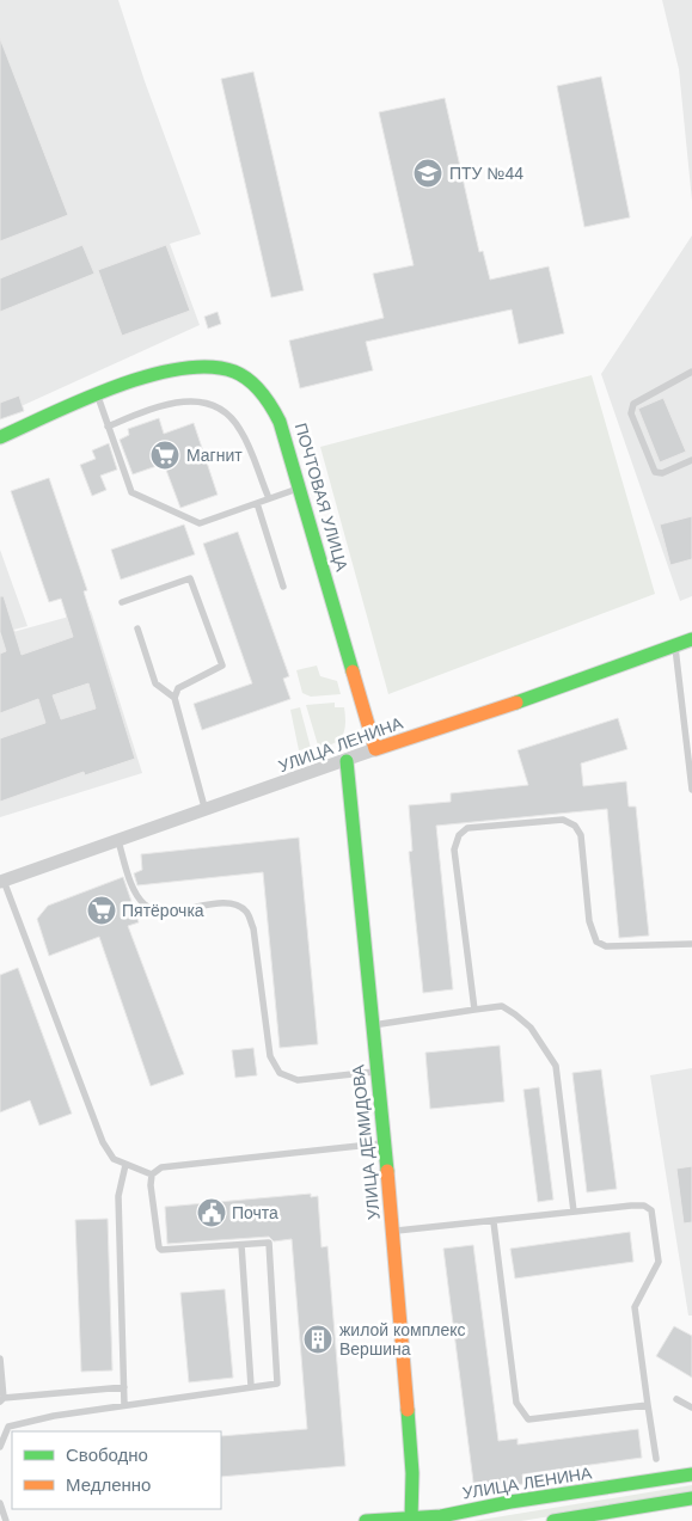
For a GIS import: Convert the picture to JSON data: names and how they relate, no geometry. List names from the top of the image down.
{
  "streets": {
    "street": ["ПОЧТОВАЯ УЛИЦА", "УЛИЦА ЛЕНИНА", "УЛИЦА ДЕМИДОВА"]
  },
  "crossings": [
    ["ПОЧТОВАЯ УЛИЦА", "УЛИЦА ЛЕНИНА"],
    ["УЛИЦА ЛЕНИНА", "УЛИЦА ДЕМИДОВА"]
  ],
  "places": {
    "school or university": ["ПТУ №44"],
    "supermarket": ["Магнит", "Пятёрочка"],
    "public building": ["Почта"],
    "building": ["жилой комплекс Вершина"]
  },
  "legend": ["Свободно", "Медленно"]
}
